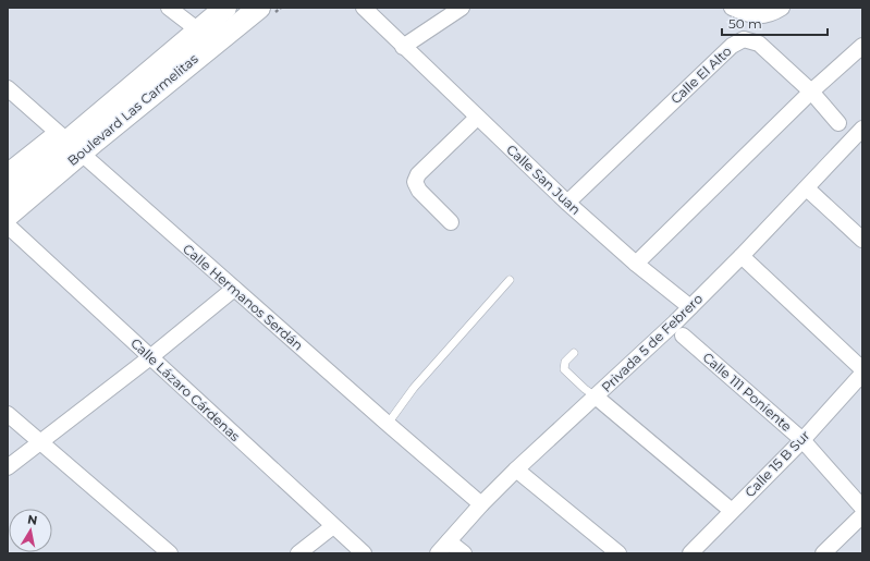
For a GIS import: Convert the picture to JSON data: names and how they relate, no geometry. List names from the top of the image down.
{
  "streets": {
    "main road": ["Boulevard Las Carmelitas"],
    "street": [
      "Calle El Alto",
      "Calle San Juan",
      "Calle Hermanos Serdán",
      "Privada 5 de Febrero",
      "Calle Lázaro Cárdenas",
      "Calle 111 Poniente",
      "Calle 15 B Sur"
    ]
  },
  "crossings": [
    ["Calle El Alto", "Calle San Juan"],
    ["Boulevard Las Carmelitas", "Calle Hermanos Serdán"],
    ["Calle San Juan", "Privada 5 de Febrero"],
    ["Calle Hermanos Serdán", "Privada 5 de Febrero"],
    ["Calle 111 Poniente", "Calle 15 B Sur"]
  ],
  "scale_bar": "50 m",
  "north": "top"
}
